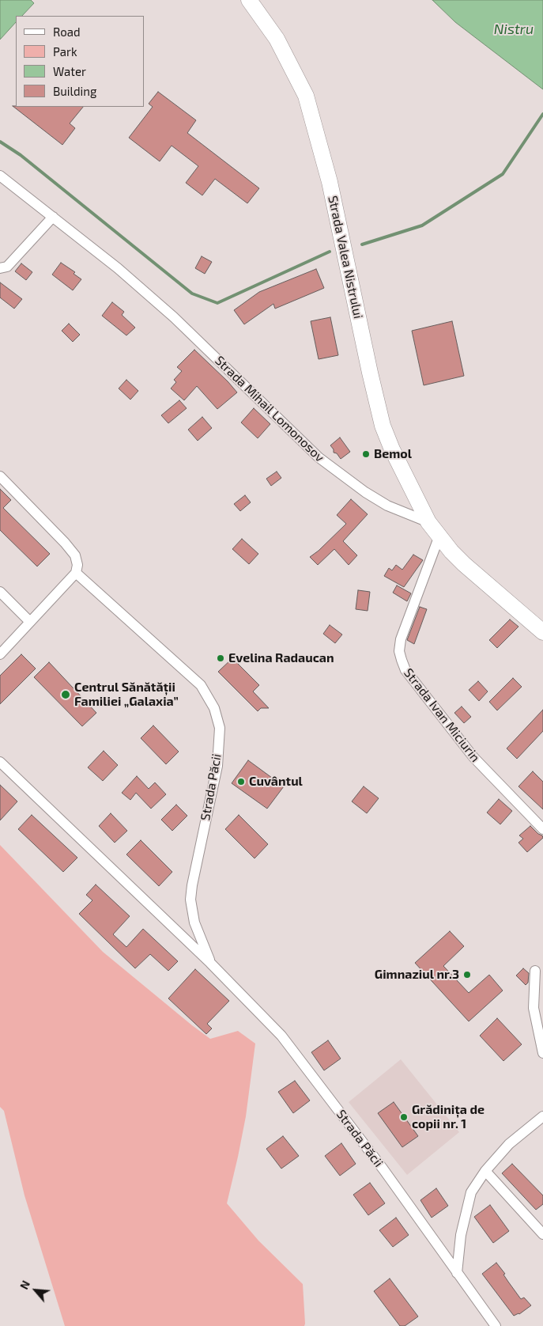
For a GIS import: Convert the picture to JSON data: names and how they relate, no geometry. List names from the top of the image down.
{
  "streets": {
    "main road": ["Strada Valea Nistrului"],
    "street": ["Strada Mihail Lomonosov", "Strada Ivan Miciurin", "Strada Păcii"]
  },
  "crossings": [
    ["Strada Valea Nistrului", "Strada Mihail Lomonosov"]
  ],
  "water": ["Nistru"],
  "places": [
    "Bemol",
    "Evelina Radaucan",
    "Centrul Sănătății Familiei „Galaxia”",
    "Cuvântul",
    "Gimnaziul nr.3",
    "Grădinița de copii nr. 1"
  ],
  "legend": [
    "Road",
    "Park",
    "Water",
    "Building"
  ],
  "north": "top left"
}
